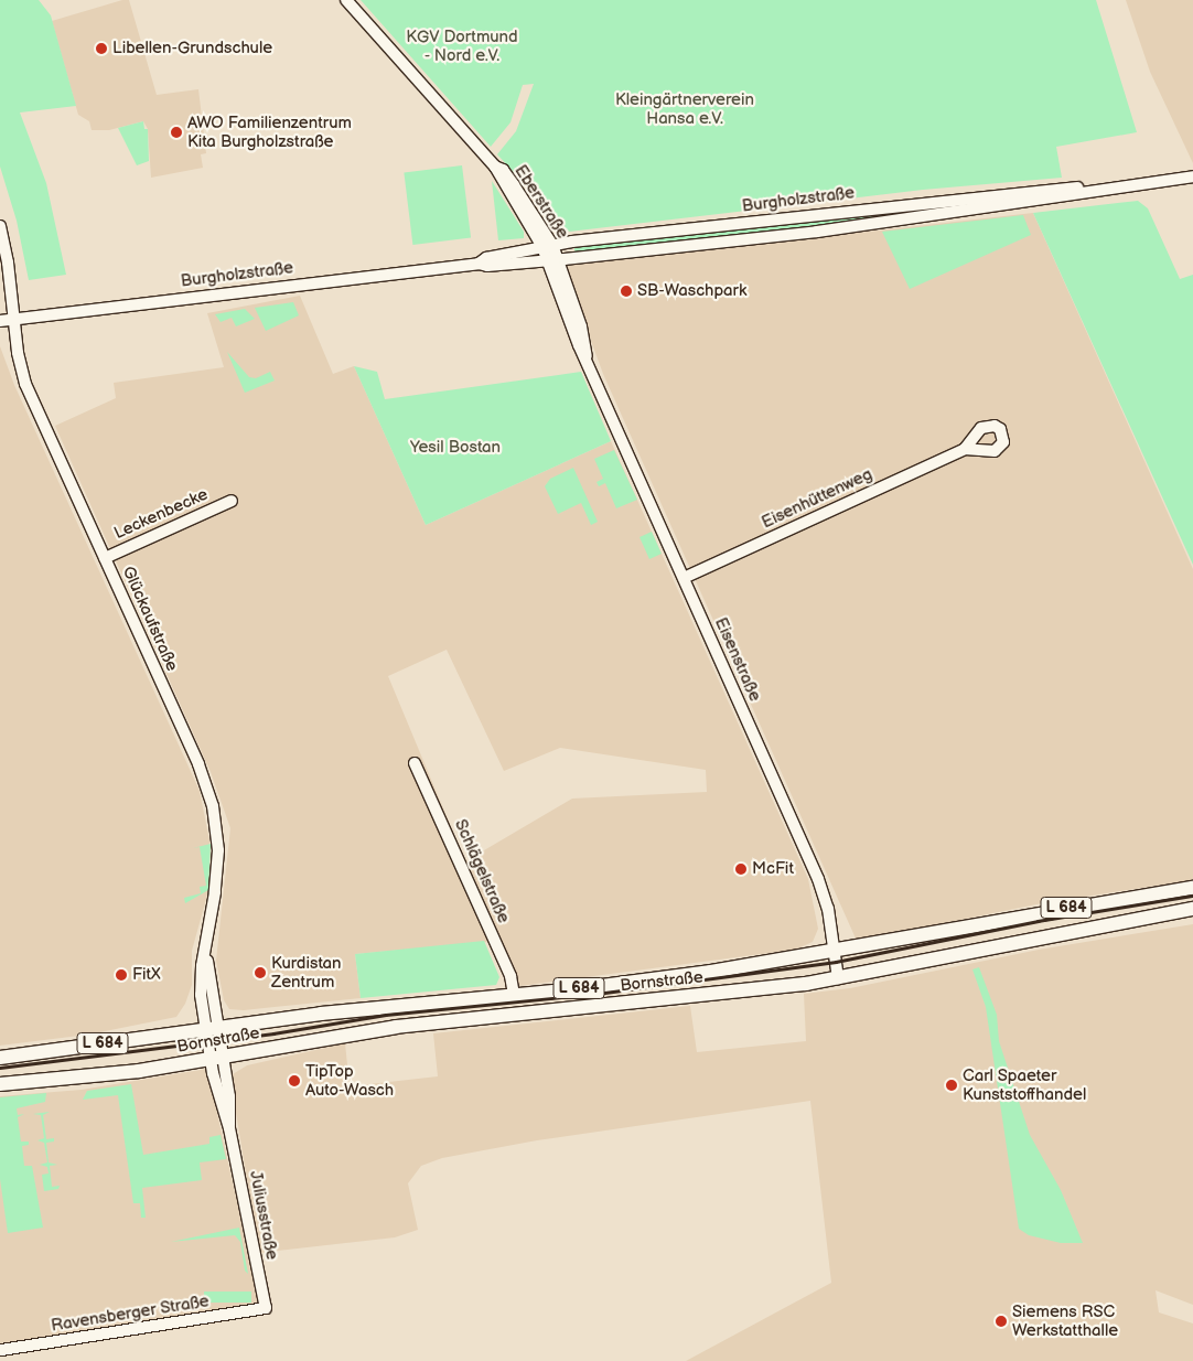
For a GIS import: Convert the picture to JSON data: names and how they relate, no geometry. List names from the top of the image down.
{
  "streets": {
    "main road": ["L 684", "Bornstraße"],
    "street": [
      "Burgholzstraße",
      "Eberstraße",
      "Eisenhüttenweg",
      "Leckenbecke",
      "Glückaufstraße",
      "Eisenstraße",
      "Schlägelstraße",
      "Juliusstraße",
      "Ravensberger Straße"
    ]
  },
  "crossings": [
    ["Burgholzstraße", "Eberstraße"],
    ["Burgholzstraße", "Glückaufstraße"],
    ["Burgholzstraße", "Eisenstraße"],
    ["Eberstraße", "Eisenstraße"],
    ["Eisenhüttenweg", "Eisenstraße"],
    ["Leckenbecke", "Glückaufstraße"],
    ["Glückaufstraße", "Bornstraße"],
    ["Glückaufstraße", "Juliusstraße"],
    ["Eisenstraße", "Bornstraße"],
    ["Schlägelstraße", "Bornstraße"],
    ["Bornstraße", "Juliusstraße"],
    ["Juliusstraße", "Ravensberger Straße"]
  ],
  "parks": ["KGV Dortmund - Nord e.V.", "Kleingärtnerverein Hansa e.V.", "Yesil Bostan"],
  "places": [
    "Libellen-Grundschule",
    "AWO Familienzentrum Kita Burgholzstraße",
    "SB-Waschpark",
    "McFit",
    "Kurdistan Zentrum",
    "FitX",
    "TipTop Auto-Wasch",
    "Carl Spaeter Kunststoffhandel",
    "Siemens RSC Werkstatthalle"
  ]
}
